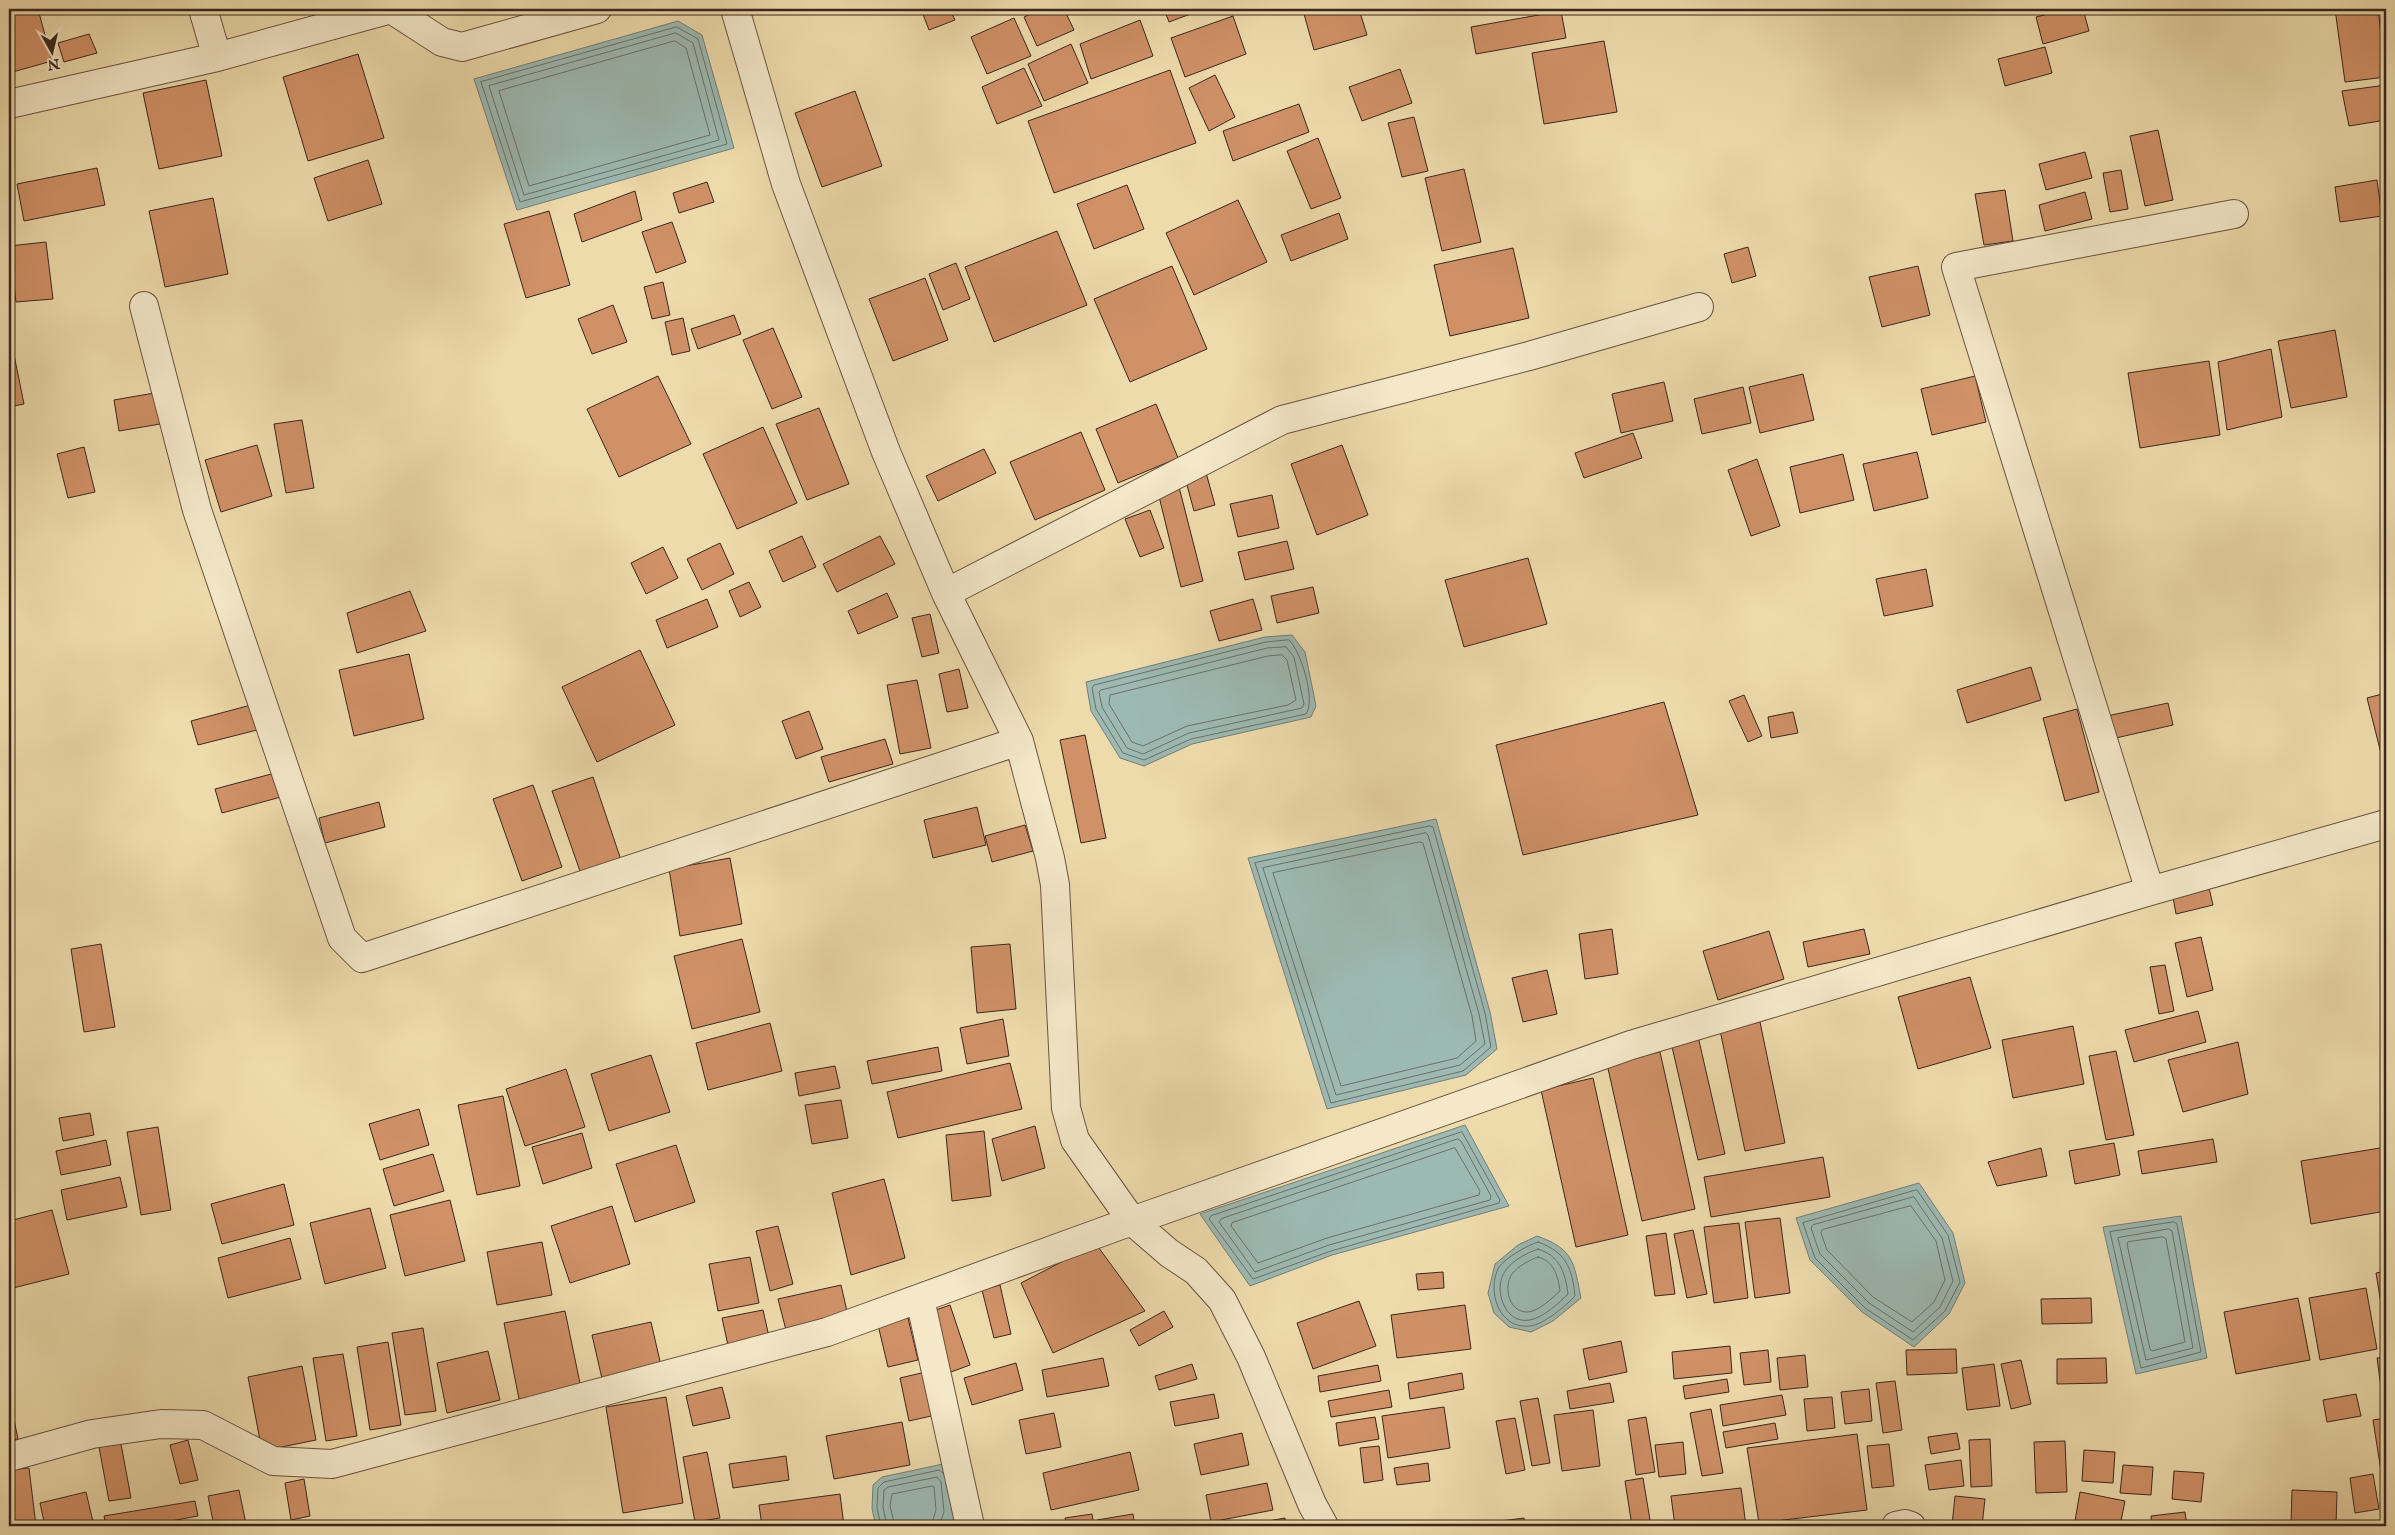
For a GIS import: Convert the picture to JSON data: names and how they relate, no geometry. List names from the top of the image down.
{
  "north": "bottom"
}
